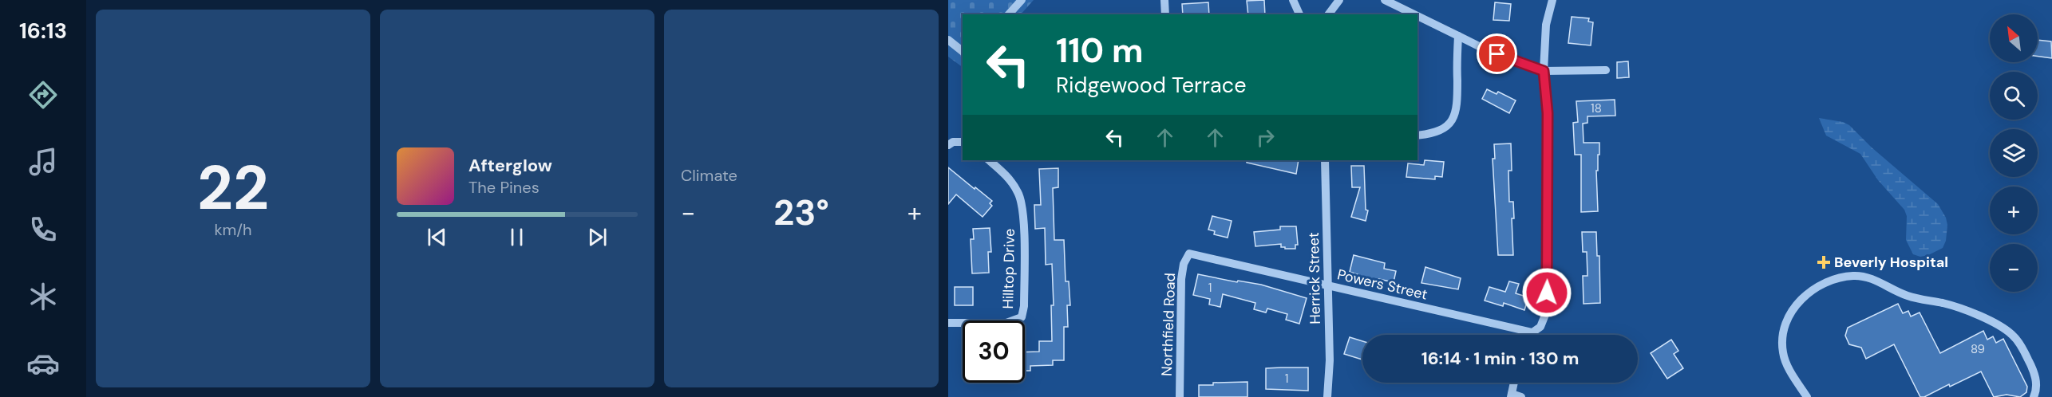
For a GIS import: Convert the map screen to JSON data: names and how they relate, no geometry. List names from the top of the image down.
{
  "streets": {
    "street": [
      "Hilltop Drive",
      "Herrick Street",
      "Powers Street",
      "Northfield Road"
    ]
  },
  "crossings": [
    ["Herrick Street", "Powers Street"],
    ["Powers Street", "Northfield Road"]
  ],
  "places": {
    "health": ["Beverly Hospital"]
  },
  "house_numbers": [
    "18",
    "1",
    "89",
    "1"
  ],
  "north": "top left",
  "page": {
    "tabs": "16:13",
    "tile": [
      ["22", "km/h"],
      "Climate"
    ],
    "map_buttons": ["+", "−"],
    "turn": ["110 m", "Ridgewood Terrace"],
    "song": ["Afterglow", "The Pines"],
    "heat": ["−", "23°", "+"],
    "limit": "30",
    "trip": "16:14 · 1 min · 130 m"
  }
}
